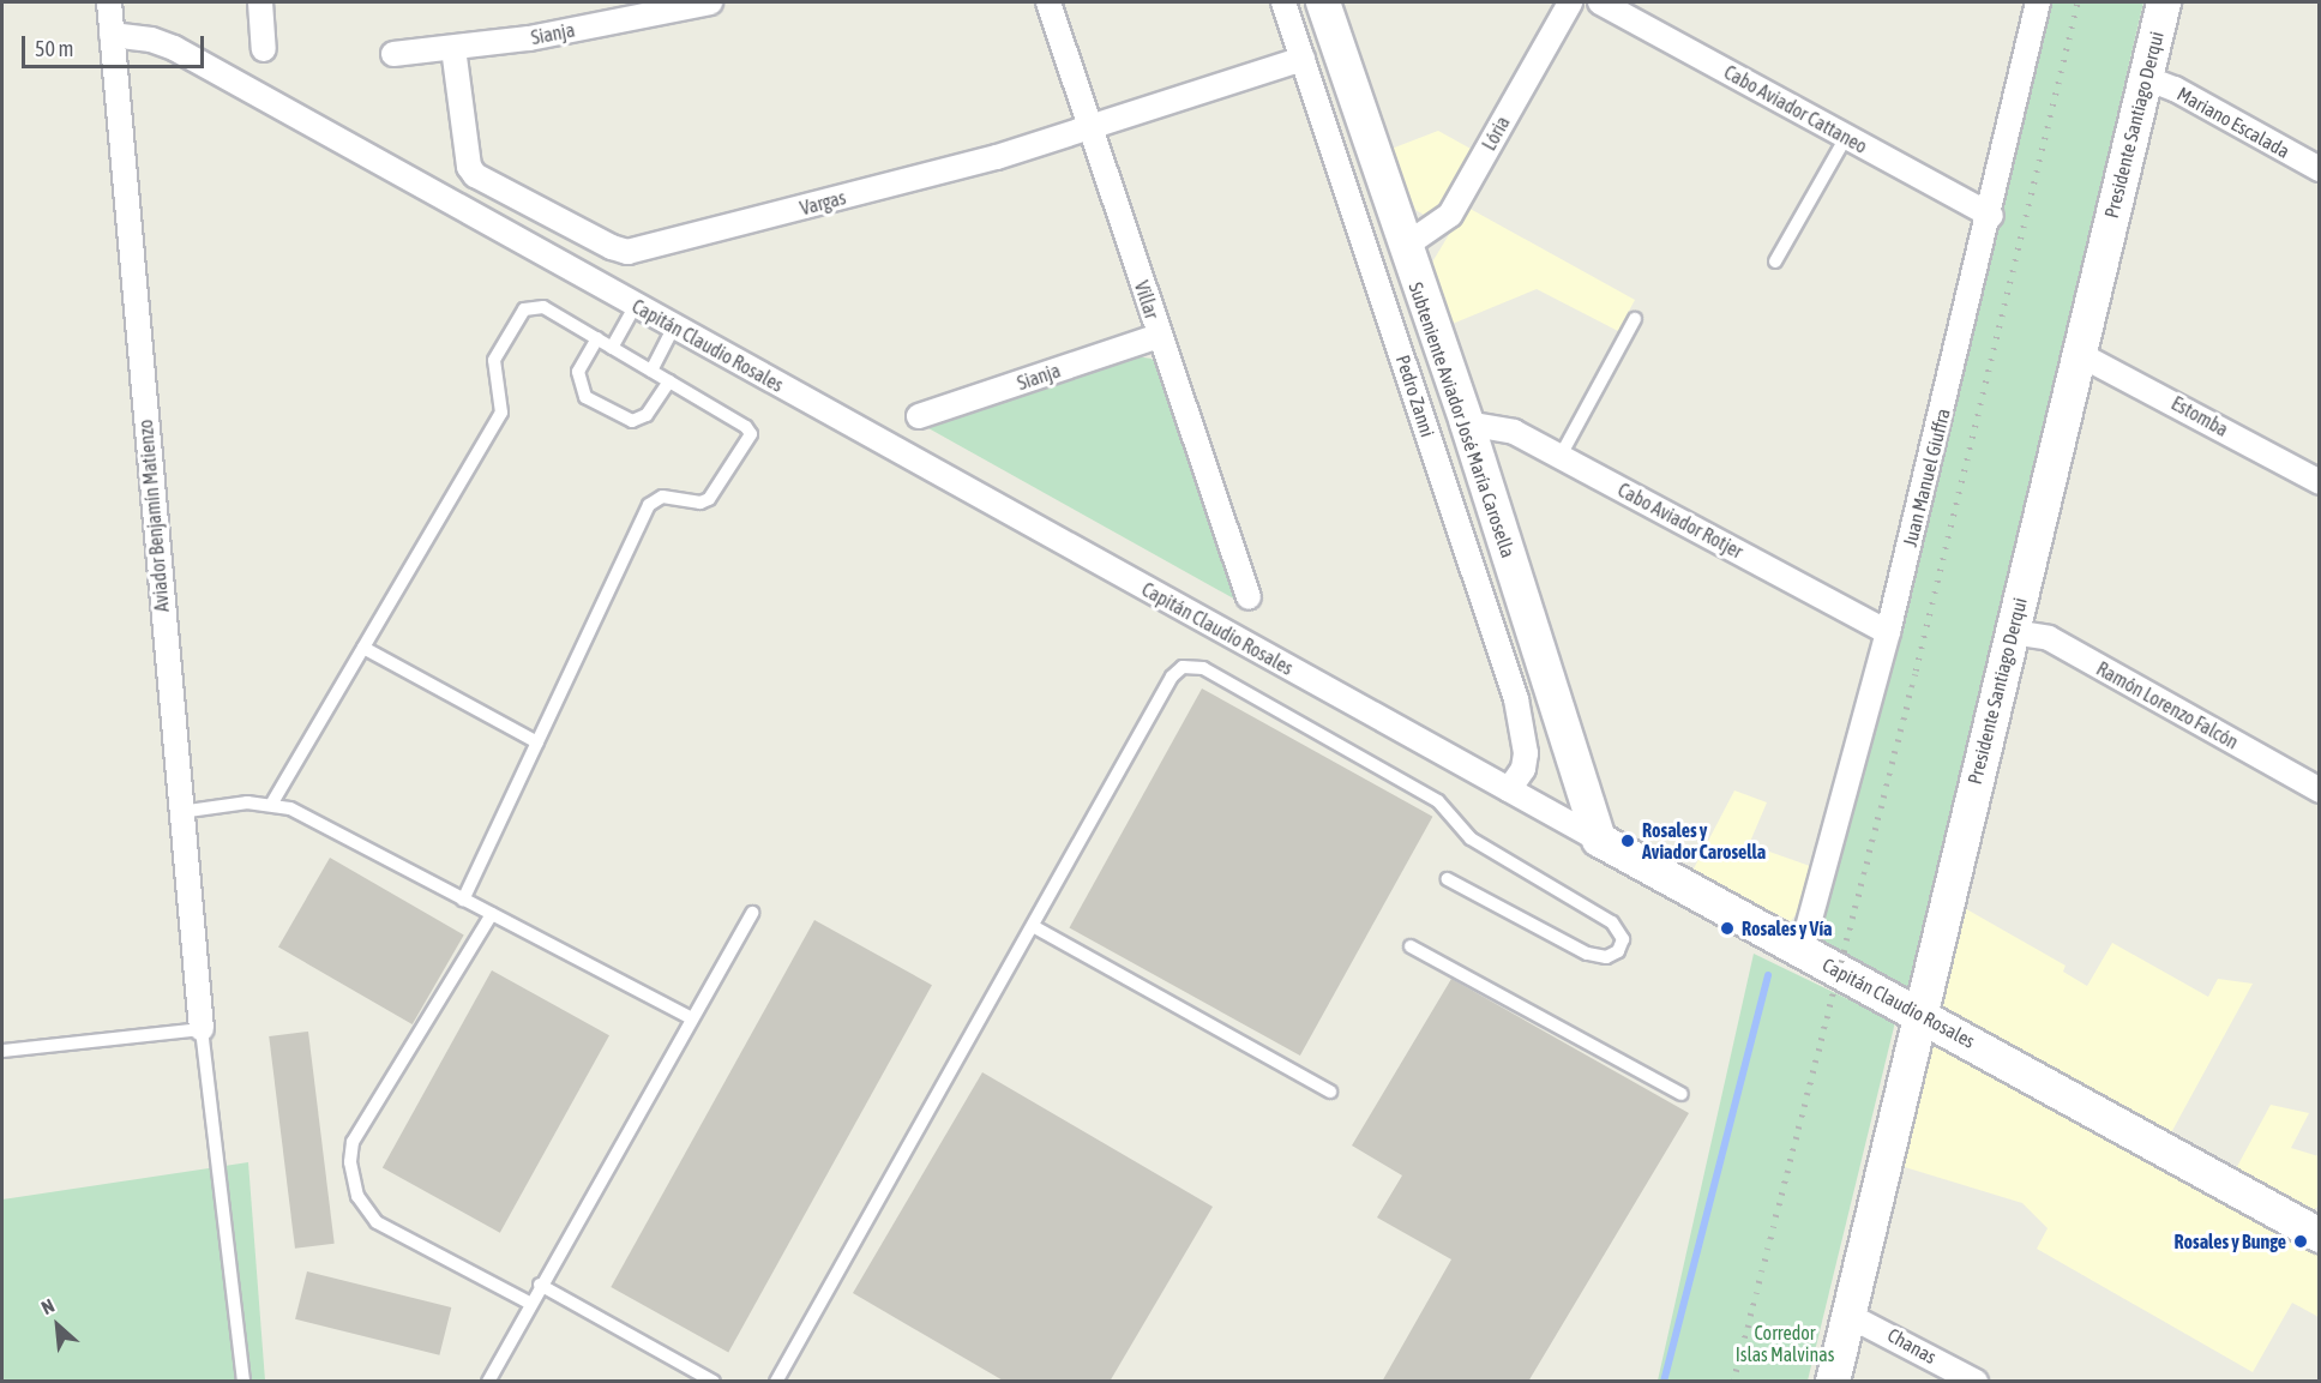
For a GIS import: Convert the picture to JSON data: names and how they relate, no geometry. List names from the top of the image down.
{
  "streets": {
    "street": [
      "Sianja",
      "Cabo Aviador Cattaneo",
      "Mariano Escalada",
      "Presidente Santiago Derqui",
      "Lória",
      "Vargas",
      "Villar",
      "Capitán Claudio Rosales",
      "Pedro Zanni",
      "Estomba",
      "Subteniente Aviador José María Carosella",
      "Juan Manuel Giuffra",
      "Aviador Benjamín Matienzo",
      "Cabo Aviador Rotjer",
      "Ramón Lorenzo Falcón",
      "Chanas"
    ]
  },
  "crossings": [
    ["Sianja", "Vargas"],
    ["Sianja", "Villar"],
    ["Cabo Aviador Cattaneo", "Juan Manuel Giuffra"],
    ["Mariano Escalada", "Presidente Santiago Derqui"],
    ["Presidente Santiago Derqui", "Capitán Claudio Rosales"],
    ["Presidente Santiago Derqui", "Estomba"],
    ["Presidente Santiago Derqui", "Ramón Lorenzo Falcón"],
    ["Presidente Santiago Derqui", "Chanas"],
    ["Lória", "Subteniente Aviador José María Carosella"],
    ["Vargas", "Villar"],
    ["Vargas", "Pedro Zanni"],
    ["Capitán Claudio Rosales", "Pedro Zanni"],
    ["Capitán Claudio Rosales", "Subteniente Aviador José María Carosella"],
    ["Capitán Claudio Rosales", "Juan Manuel Giuffra"],
    ["Capitán Claudio Rosales", "Aviador Benjamín Matienzo"],
    ["Subteniente Aviador José María Carosella", "Cabo Aviador Rotjer"],
    ["Juan Manuel Giuffra", "Cabo Aviador Rotjer"]
  ],
  "parks": ["Corredor Islas Malvinas"],
  "places": ["Rosales y Aviador Carosella", "Rosales y Vía", "Rosales y Bunge"],
  "scale_bar": "50 m",
  "north": "top left"
}
